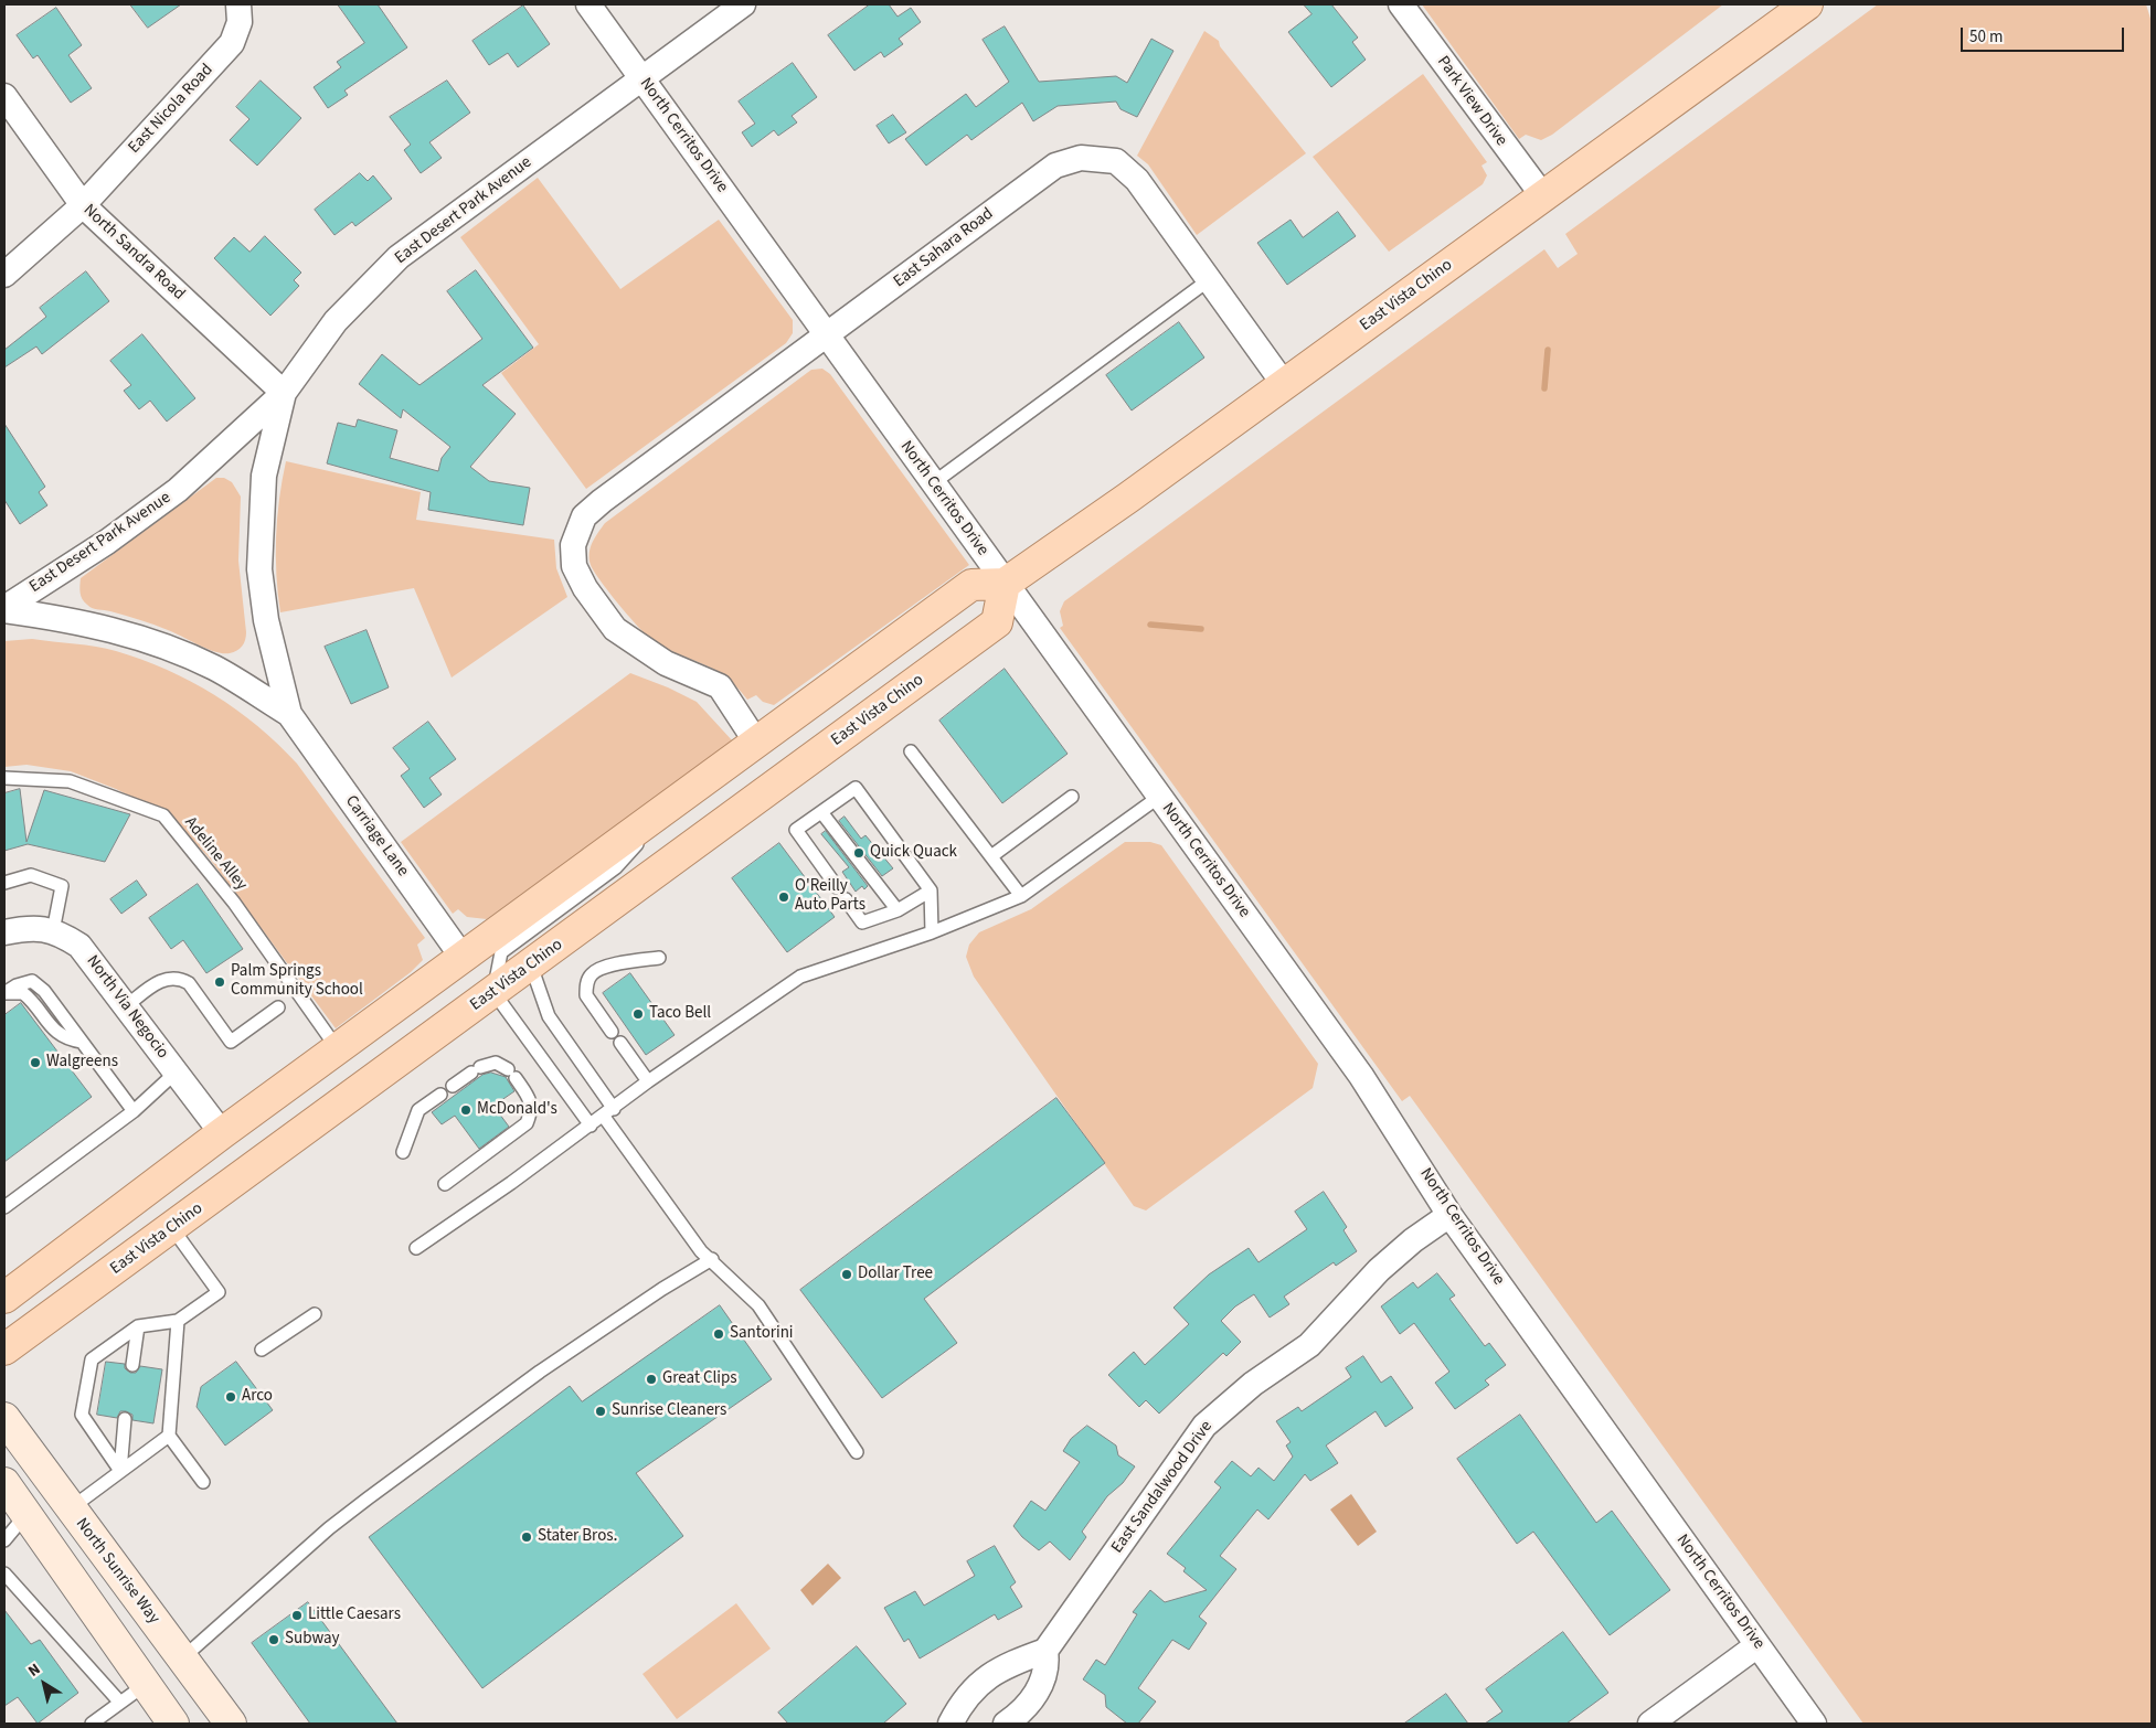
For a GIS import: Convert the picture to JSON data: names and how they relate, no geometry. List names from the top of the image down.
{
  "streets": {
    "main road": ["East Vista Chino", "North Sunrise Way"],
    "street": [
      "Park View Drive",
      "East Nicola Road",
      "North Cerritos Drive",
      "East Desert Park Avenue",
      "East Sahara Road",
      "North Sandra Road",
      "Carriage Lane",
      "North Via Negocio",
      "East Sandalwood Drive"
    ],
    "lane": ["Adeline Alley"]
  },
  "crossings": [
    ["Park View Drive", "East Vista Chino"],
    ["East Nicola Road", "North Sandra Road"],
    ["North Cerritos Drive", "East Desert Park Avenue"],
    ["North Cerritos Drive", "East Sahara Road"],
    ["North Cerritos Drive", "East Vista Chino"],
    ["North Cerritos Drive", "East Sandalwood Drive"],
    ["East Desert Park Avenue", "North Sandra Road"],
    ["East Sahara Road", "East Vista Chino"]
  ],
  "places": [
    "Quick Quack",
    "O'Reilly Auto Parts",
    "Palm Springs Community School",
    "Taco Bell",
    "Walgreens",
    "McDonald's",
    "Dollar Tree",
    "Santorini",
    "Great Clips",
    "Arco",
    "Sunrise Cleaners",
    "Stater Bros.",
    "Little Caesars",
    "Subway"
  ],
  "scale_bar": "50 m",
  "north": "top left"
}
